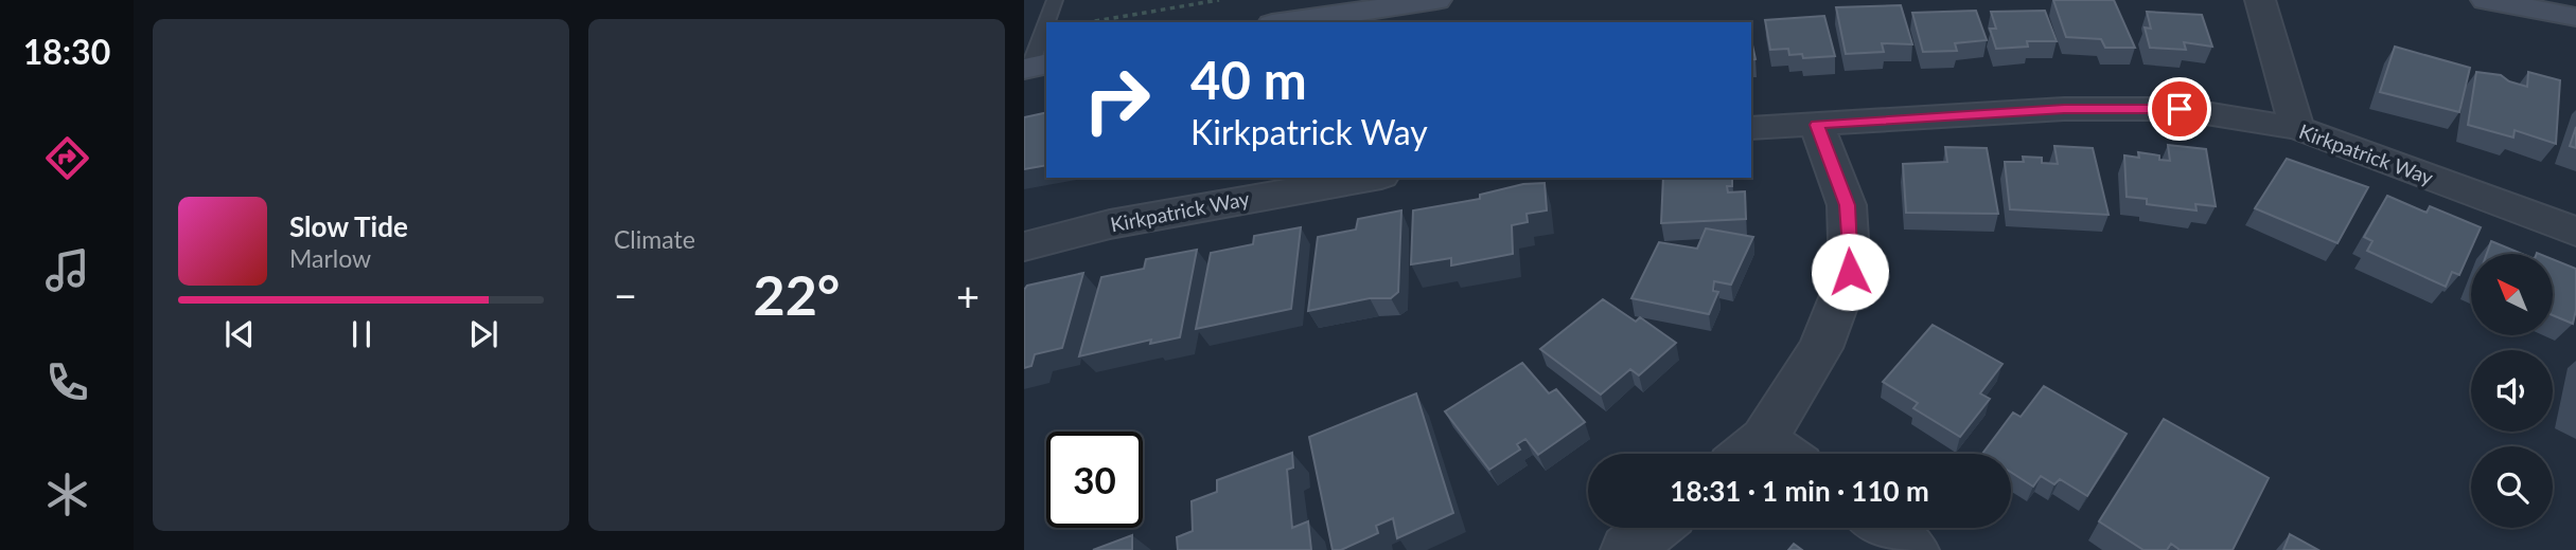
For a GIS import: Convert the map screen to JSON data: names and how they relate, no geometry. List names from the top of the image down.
{
  "streets": {
    "street": ["Kirkpatrick Way"]
  },
  "north": "top left",
  "page": {
    "tabs": "18:30",
    "tile": "Climate",
    "turn": ["40 m", "Kirkpatrick Way"],
    "song": ["Slow Tide", "Marlow"],
    "heat": ["−", "22°", "+"],
    "limit": "30",
    "trip": "18:31 · 1 min · 110 m"
  }
}
